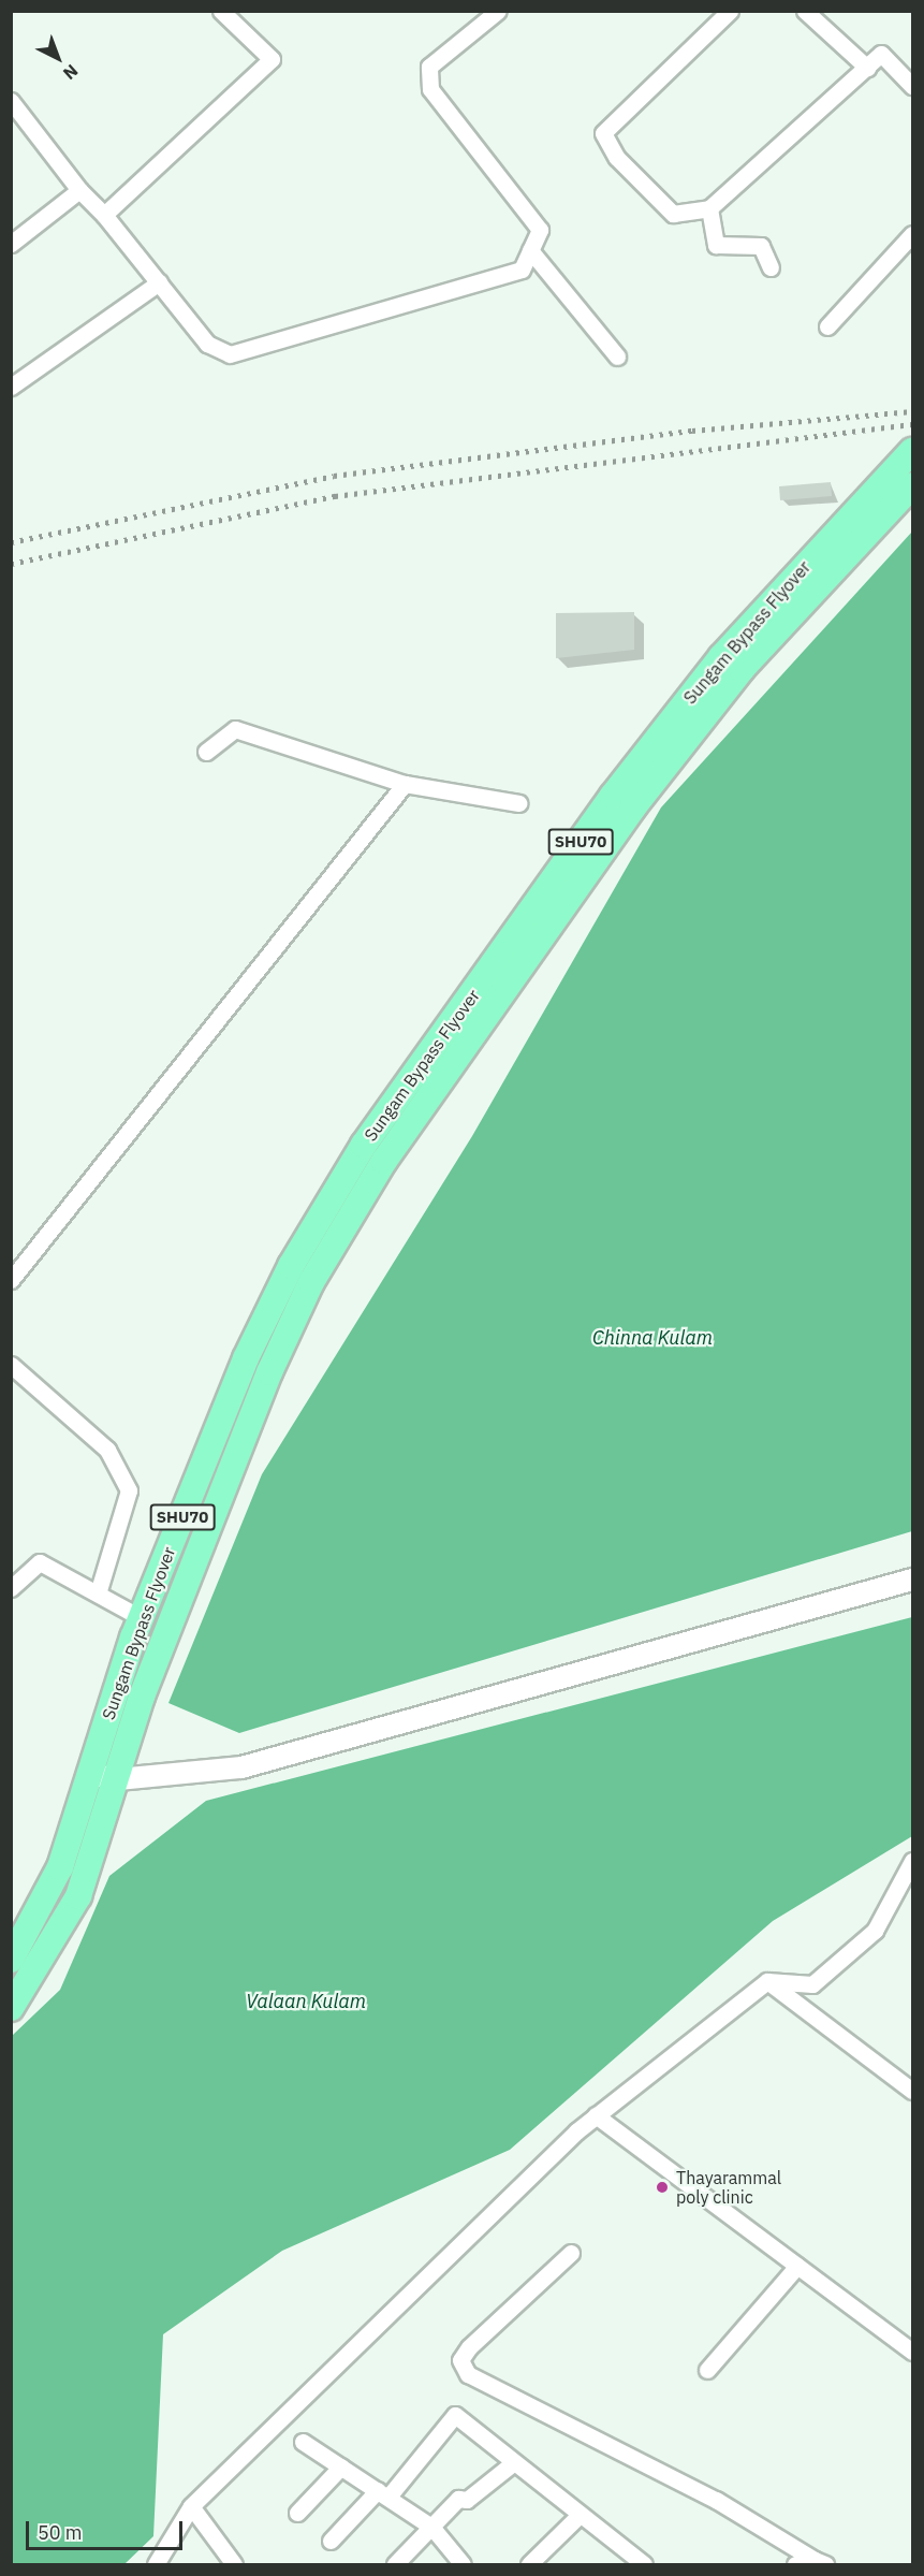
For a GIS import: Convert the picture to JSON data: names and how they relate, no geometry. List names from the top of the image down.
{
  "streets": {
    "main road": ["Sungam Bypass Flyover", "SHU70"]
  },
  "crossings": [
    ["Sungam Bypass Flyover", "SHU70"]
  ],
  "water": ["Chinna Kulam", "Valaan Kulam"],
  "places": ["Thayarammal poly clinic"],
  "scale_bar": "50 m",
  "north": "bottom right"
}
